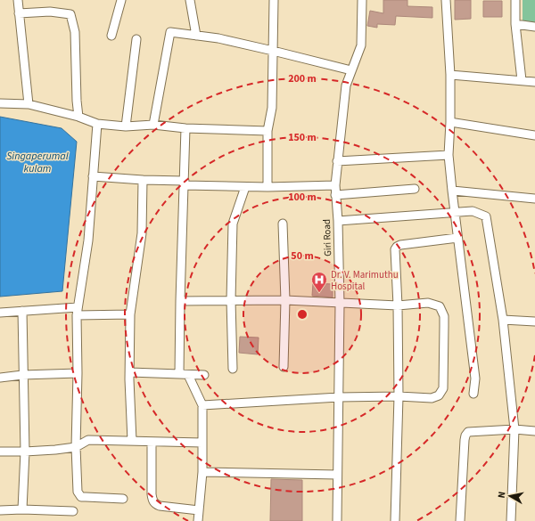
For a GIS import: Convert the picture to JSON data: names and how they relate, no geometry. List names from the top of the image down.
{
  "streets": {
    "street": ["Giri Road"]
  },
  "water": ["Singaperumal kulam"],
  "places": {
    "hospital": ["Dr. V. Marimuthu Hospital"]
  },
  "north": "left",
  "rings": [
    "200 m",
    "150 m",
    "100 m",
    "50 m"
  ]
}
